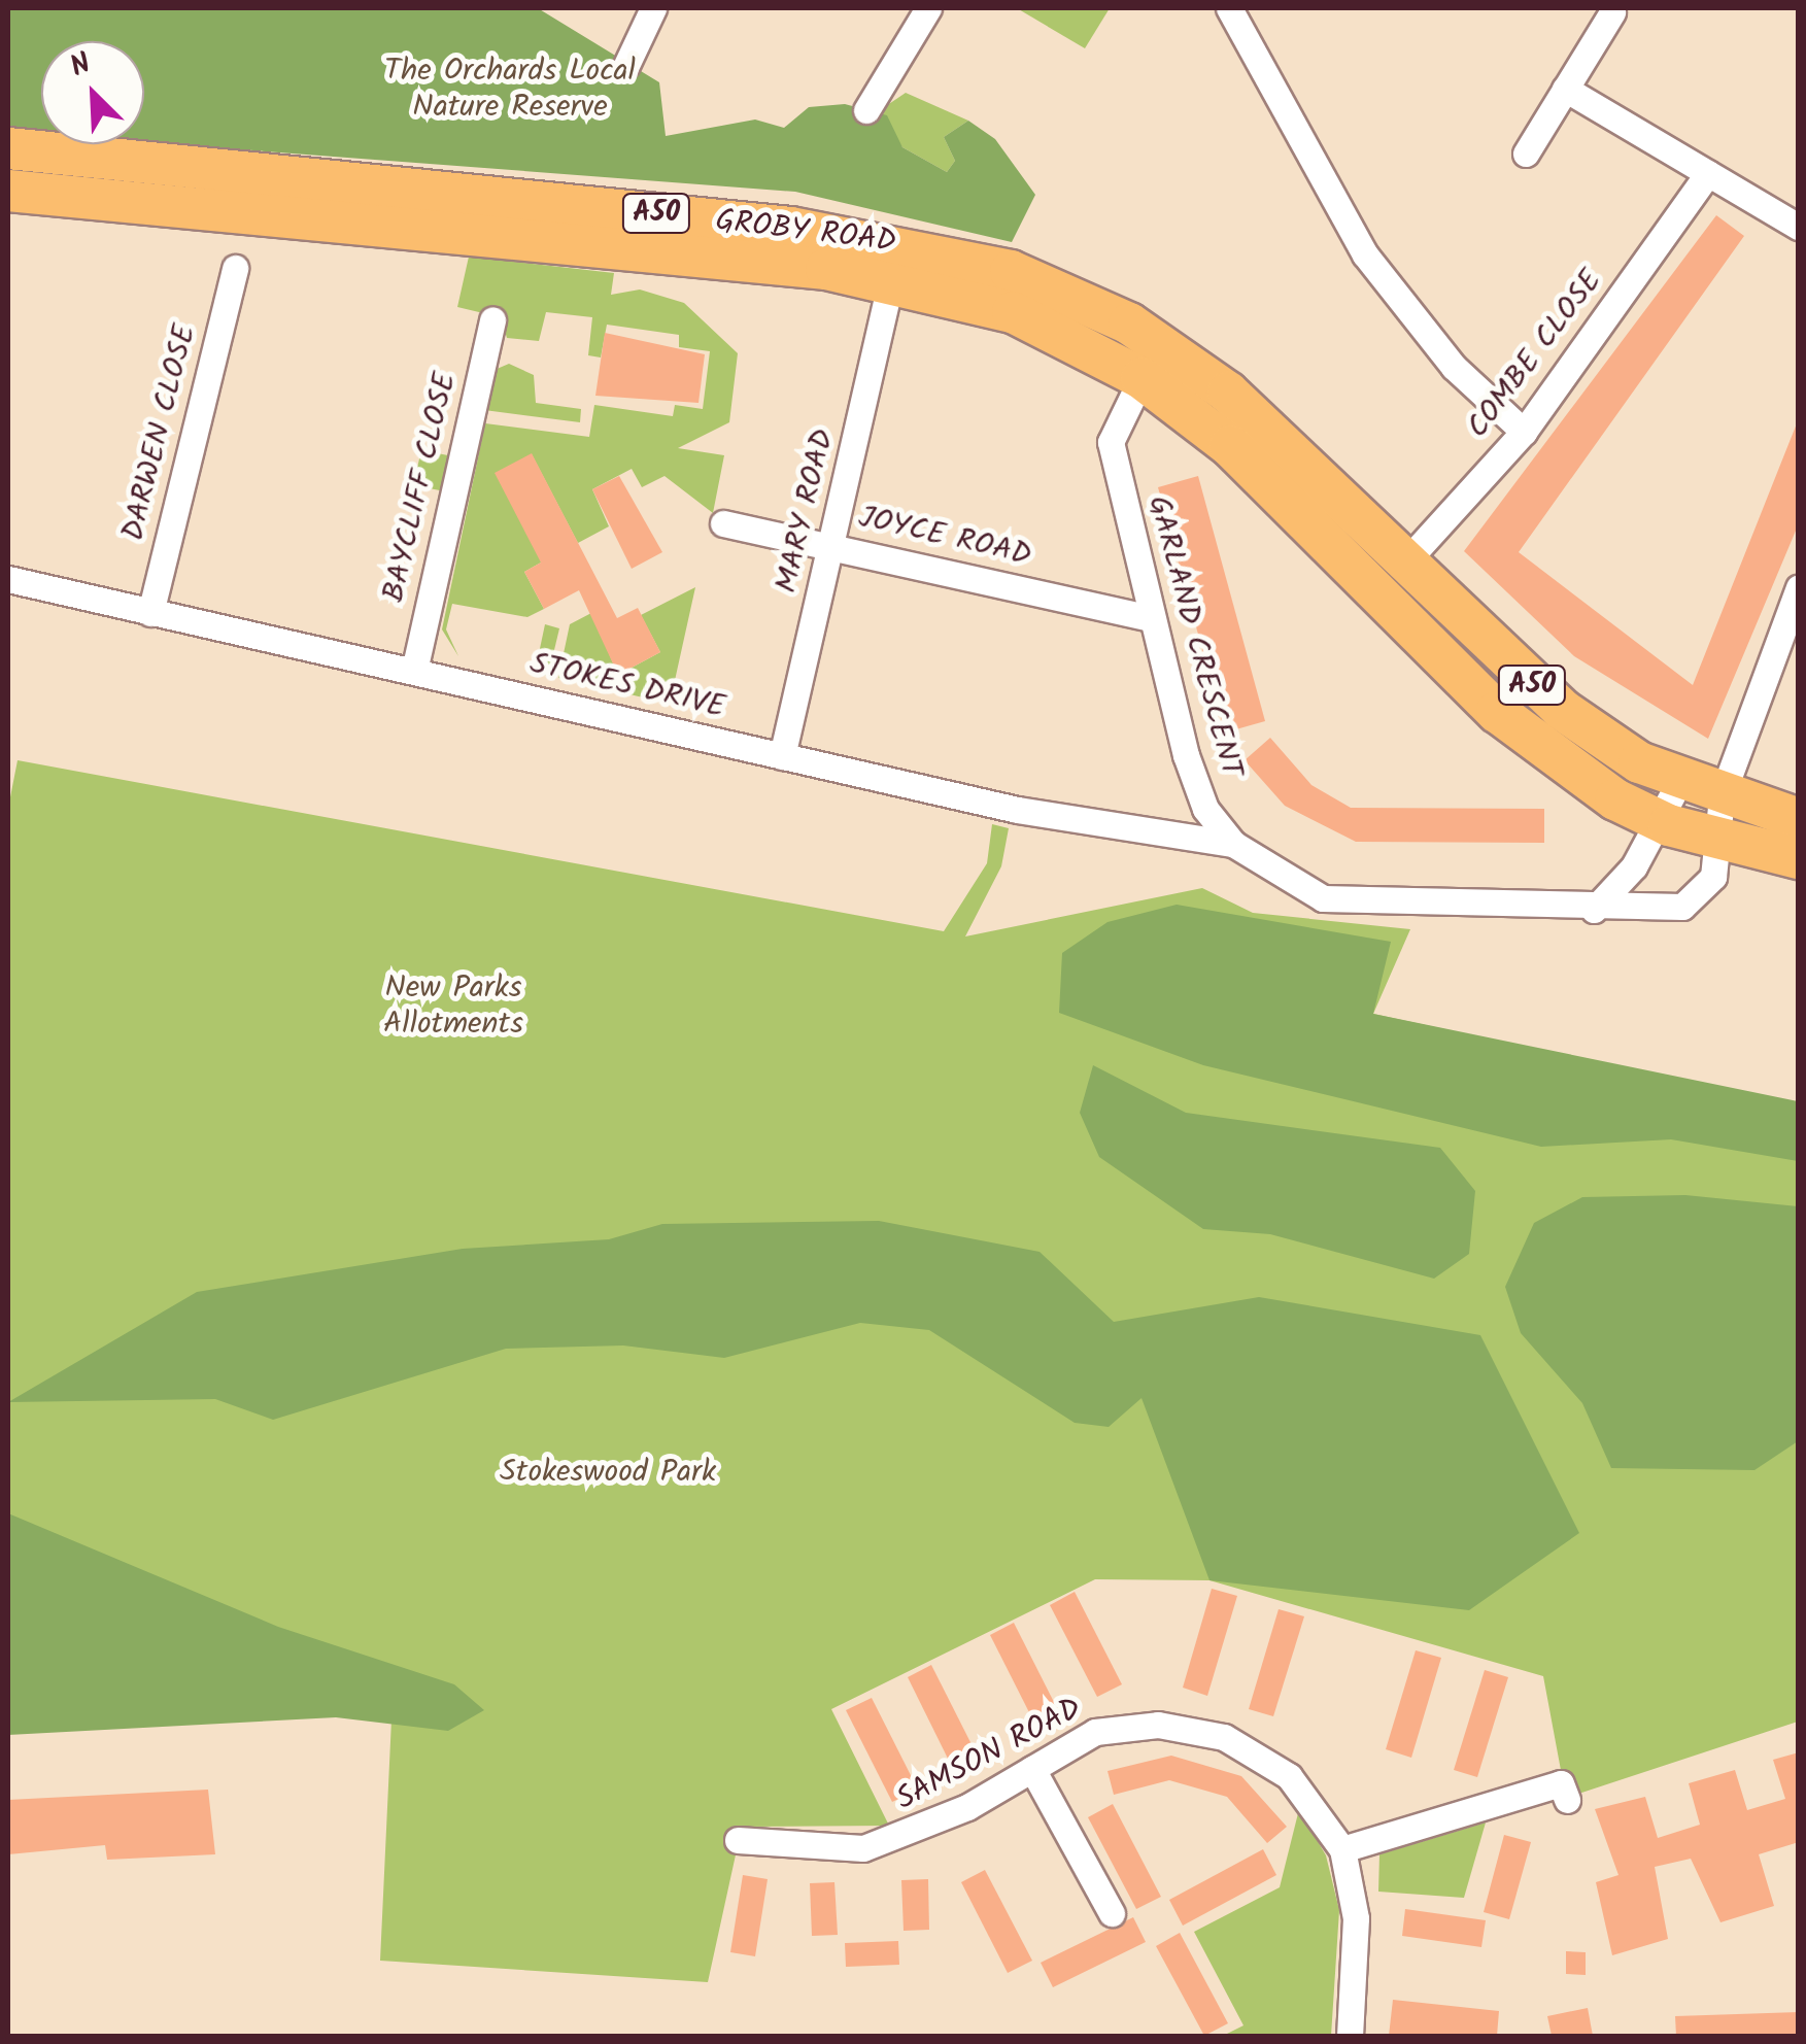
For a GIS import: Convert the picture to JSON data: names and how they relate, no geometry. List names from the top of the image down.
{
  "streets": {
    "main road": ["A50", "GROBY ROAD"],
    "street": [
      "COMBE CLOSE",
      "DARWEN CLOSE",
      "BAYCLIFF CLOSE",
      "MARY ROAD",
      "JOYCE ROAD",
      "GARLAND CRESCENT",
      "STOKES DRIVE",
      "SAMSON ROAD"
    ]
  },
  "crossings": [
    ["GROBY ROAD", "COMBE CLOSE"],
    ["GROBY ROAD", "MARY ROAD"],
    ["GROBY ROAD", "GARLAND CRESCENT"],
    ["DARWEN CLOSE", "STOKES DRIVE"],
    ["BAYCLIFF CLOSE", "STOKES DRIVE"],
    ["MARY ROAD", "JOYCE ROAD"],
    ["MARY ROAD", "STOKES DRIVE"],
    ["JOYCE ROAD", "GARLAND CRESCENT"],
    ["GARLAND CRESCENT", "STOKES DRIVE"]
  ],
  "parks": ["The Orchards Local Nature Reserve", "New Parks Allotments", "Stokeswood Park"],
  "north": "top left"
}
